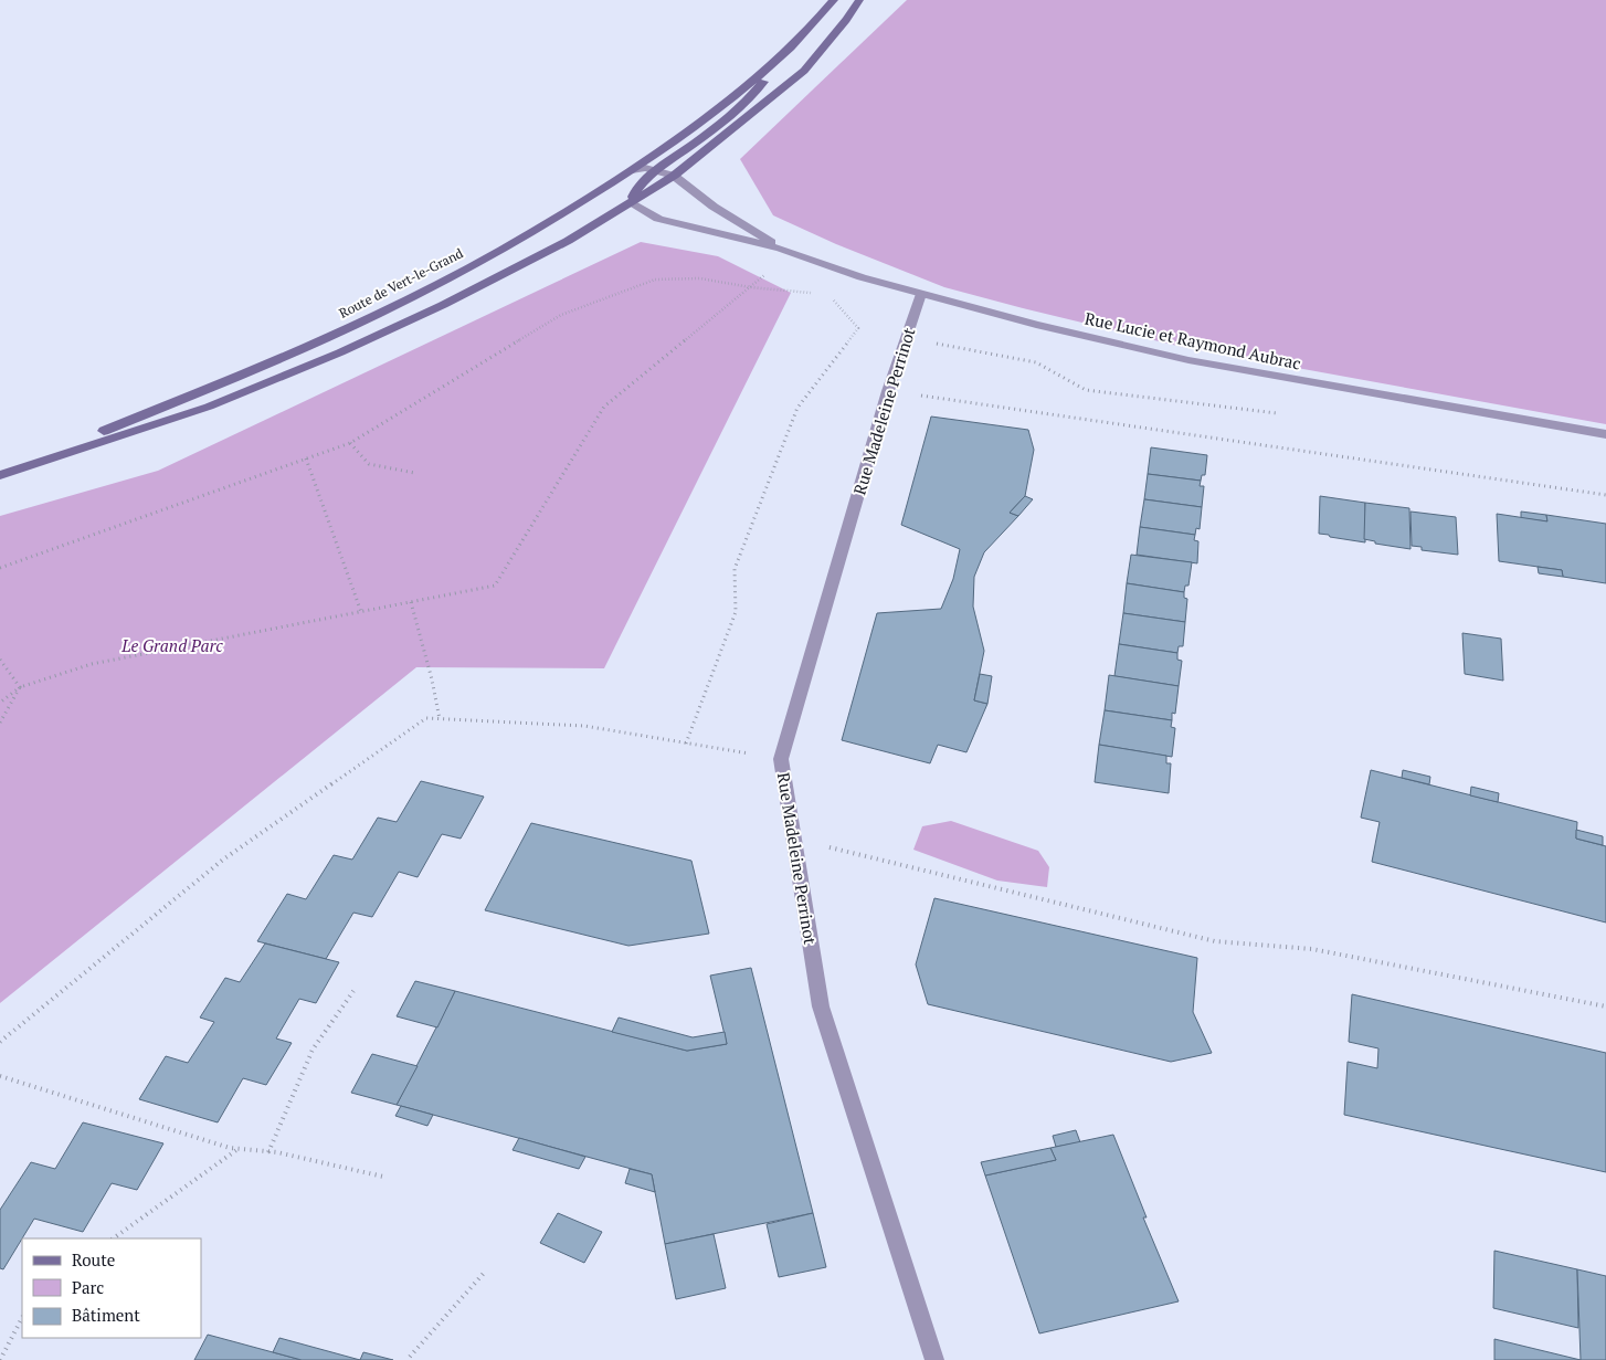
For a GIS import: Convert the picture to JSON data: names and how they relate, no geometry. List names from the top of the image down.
{
  "streets": {
    "main road": ["Route de Vert-le-Grand"],
    "street": ["Rue Lucie et Raymond Aubrac", "Rue Madeleine Perrinot"]
  },
  "crossings": [
    ["Route de Vert-le-Grand", "Rue Lucie et Raymond Aubrac"],
    ["Rue Lucie et Raymond Aubrac", "Rue Madeleine Perrinot"]
  ],
  "parks": ["Le Grand Parc"],
  "legend": ["Route", "Parc", "Bâtiment"]
}
